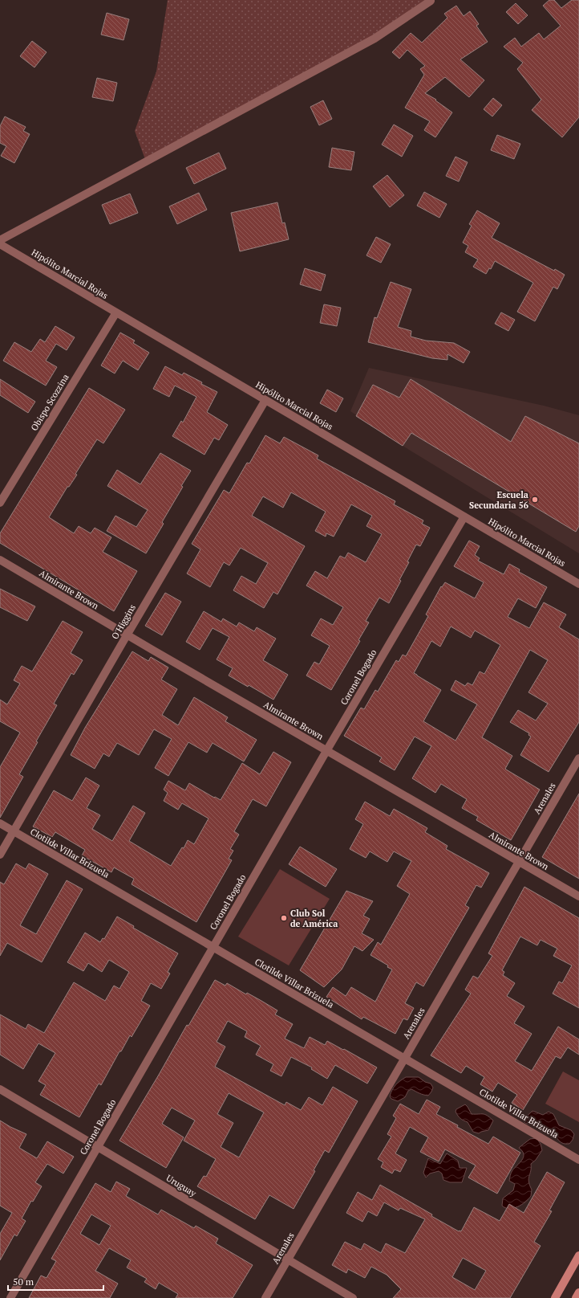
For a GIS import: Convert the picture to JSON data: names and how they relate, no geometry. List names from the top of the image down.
{
  "streets": {
    "street": [
      "Hipólito Marcial Rojas",
      "Obispo Scozzina",
      "Almirante Brown",
      "O'Higgins",
      "Coronel Bogado",
      "Arenales",
      "Clotilde Villar Brizuela",
      "Uruguay"
    ]
  },
  "crossings": [
    ["Hipólito Marcial Rojas", "Obispo Scozzina"],
    ["Hipólito Marcial Rojas", "O'Higgins"],
    ["Hipólito Marcial Rojas", "Coronel Bogado"],
    ["Almirante Brown", "O'Higgins"],
    ["Almirante Brown", "Coronel Bogado"],
    ["Almirante Brown", "Arenales"],
    ["O'Higgins", "Clotilde Villar Brizuela"],
    ["Coronel Bogado", "Clotilde Villar Brizuela"],
    ["Coronel Bogado", "Uruguay"],
    ["Arenales", "Clotilde Villar Brizuela"],
    ["Arenales", "Uruguay"]
  ],
  "places": ["Escuela Secundaria 56", "Club Sol de América"],
  "scale_bar": "50 m"
}
